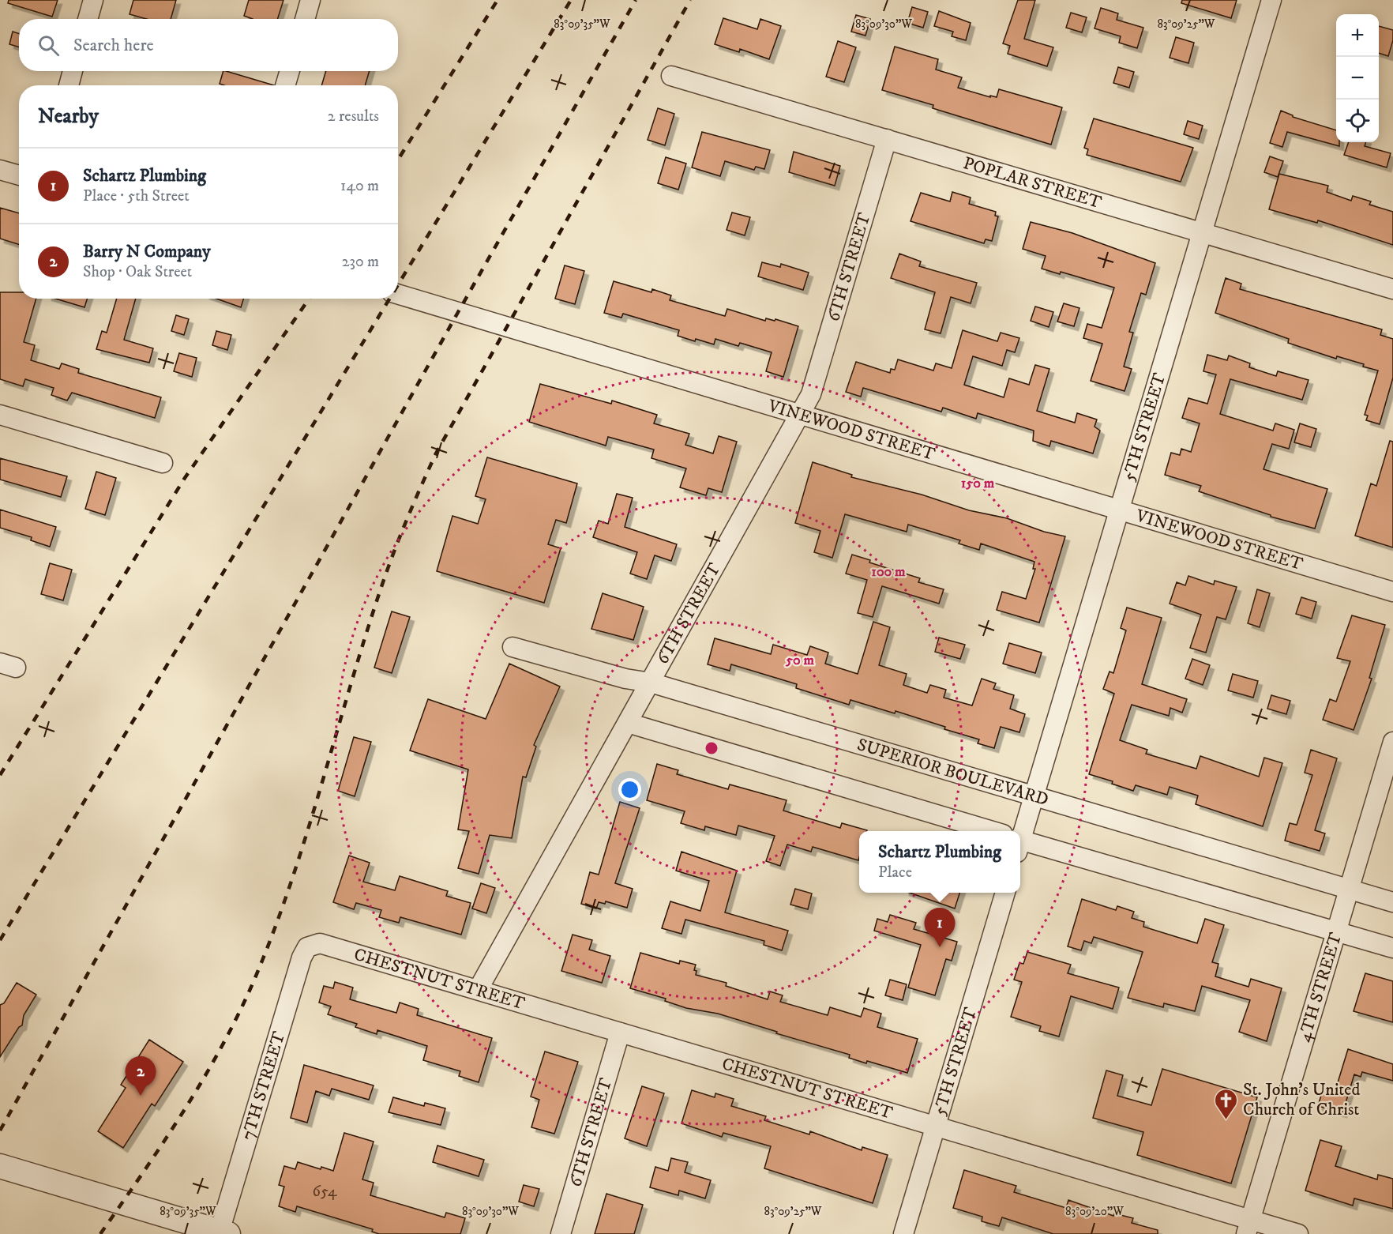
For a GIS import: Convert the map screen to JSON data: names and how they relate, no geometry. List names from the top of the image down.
{
  "streets": {
    "street": [
      "POPLAR STREET",
      "6TH STREET",
      "5TH STREET",
      "VINEWOOD STREET",
      "SUPERIOR BOULEVARD",
      "CHESTNUT STREET",
      "4TH STREET",
      "7TH STREET"
    ]
  },
  "crossings": [
    ["POPLAR STREET", "6TH STREET"],
    ["POPLAR STREET", "5TH STREET"],
    ["6TH STREET", "VINEWOOD STREET"],
    ["6TH STREET", "SUPERIOR BOULEVARD"],
    ["6TH STREET", "CHESTNUT STREET"],
    ["5TH STREET", "VINEWOOD STREET"],
    ["5TH STREET", "SUPERIOR BOULEVARD"],
    ["5TH STREET", "CHESTNUT STREET"],
    ["SUPERIOR BOULEVARD", "4TH STREET"],
    ["CHESTNUT STREET", "4TH STREET"],
    ["CHESTNUT STREET", "7TH STREET"]
  ],
  "places": {
    "church": ["St. John's United Church of Christ"]
  },
  "house_numbers": ["654"],
  "page": {
    "map_buttons": ["+", "−"],
    "search": "Search here",
    "heading": ["Nearby", "2 results"],
    "list": [
      {
        "mark": "1",
        "name": "Schartz Plumbing",
        "note": "Place · 5th Street",
        "value": "140 m"
      },
      {
        "mark": "2",
        "name": "Barry N Company",
        "note": "Shop · Oak Street",
        "value": "230 m"
      }
    ],
    "popup": ["Schartz Plumbing", "Place"],
    "pins": ["1", "2"]
  },
  "coordinates": [
    "83°09'35\"W",
    "83°09'30\"W",
    "83°09'25\"W",
    "83°09'20\"W"
  ],
  "rings": ["150 m", "100 m", "50 m"]
}
